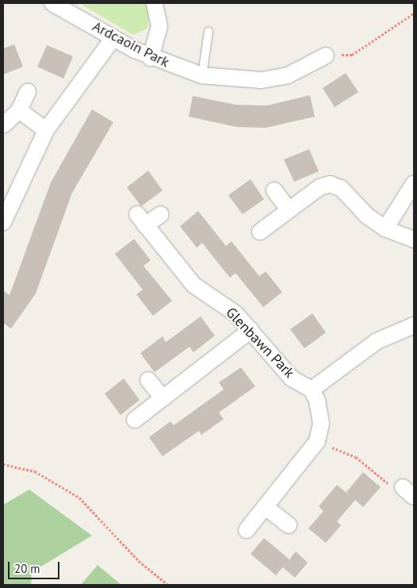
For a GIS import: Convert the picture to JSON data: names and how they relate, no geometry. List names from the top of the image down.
{
  "streets": {
    "street": ["Ardcaoin Park", "Glenbawn Park"]
  },
  "scale_bar": "20 m"
}
